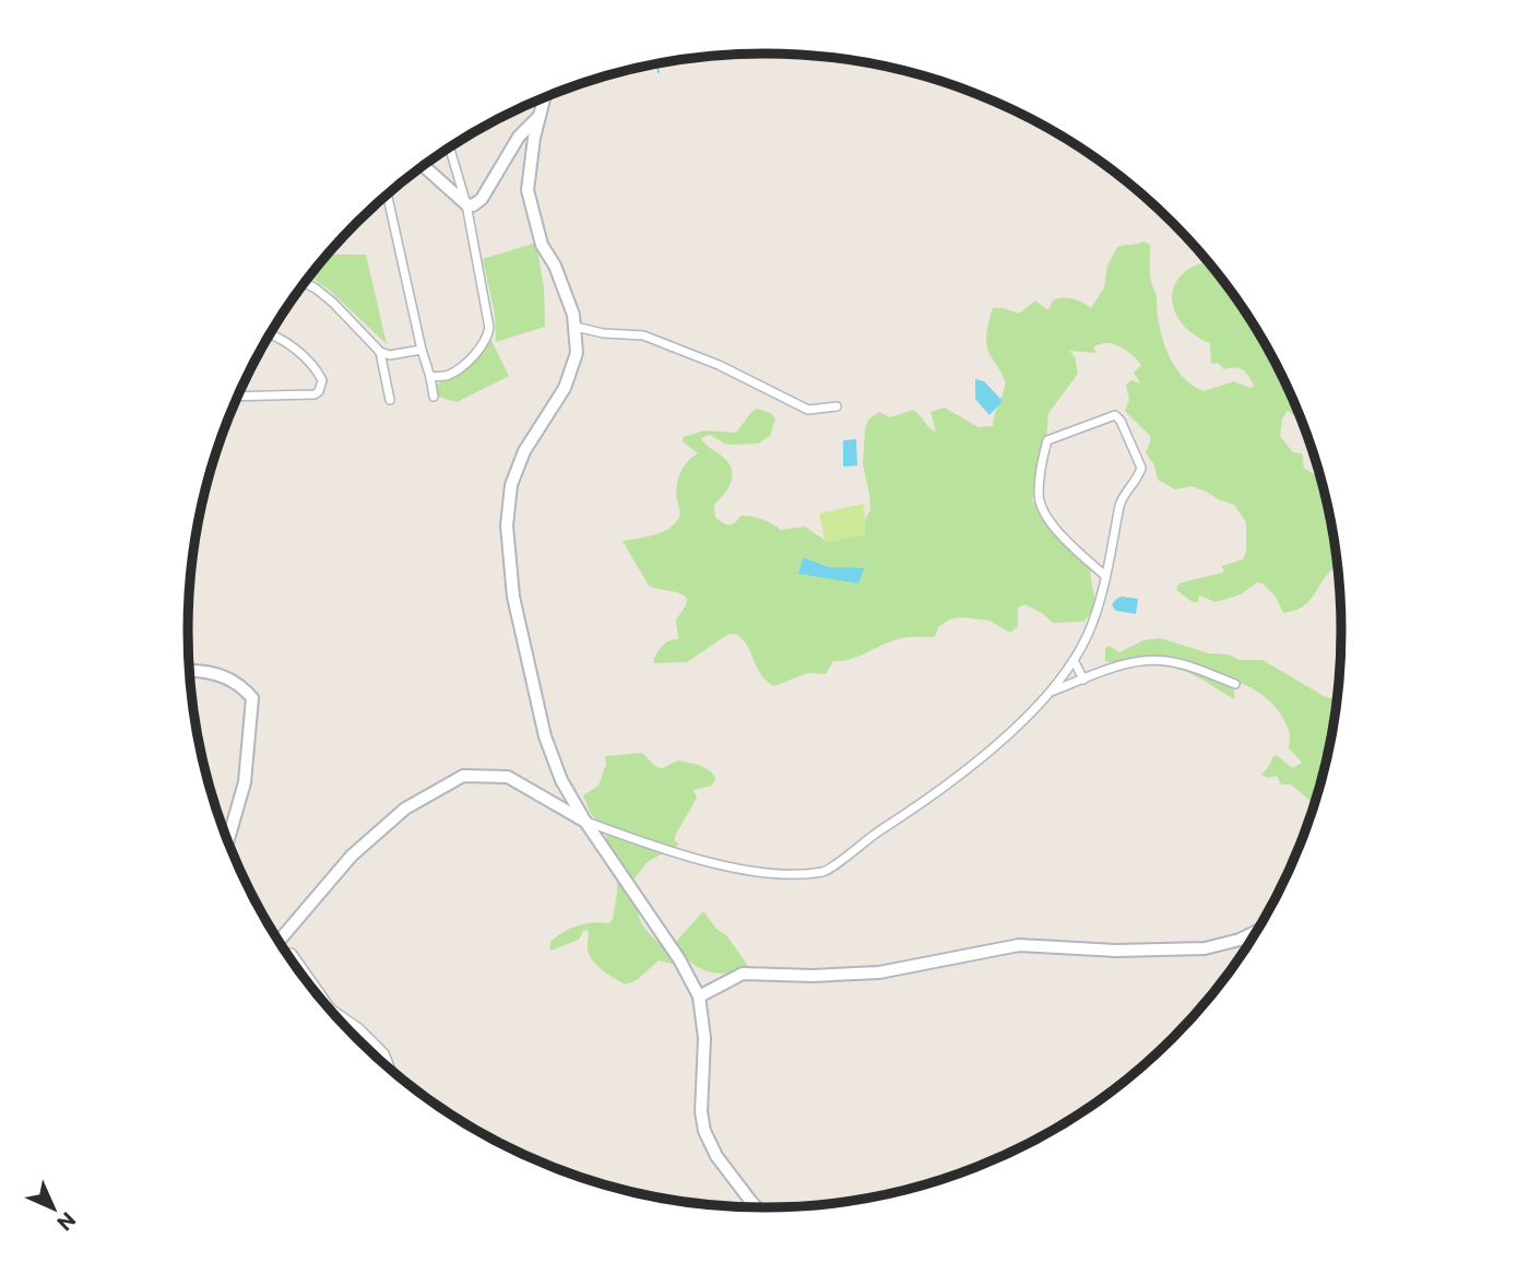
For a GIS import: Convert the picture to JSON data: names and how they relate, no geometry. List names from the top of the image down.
{
  "north": "bottom right"
}
